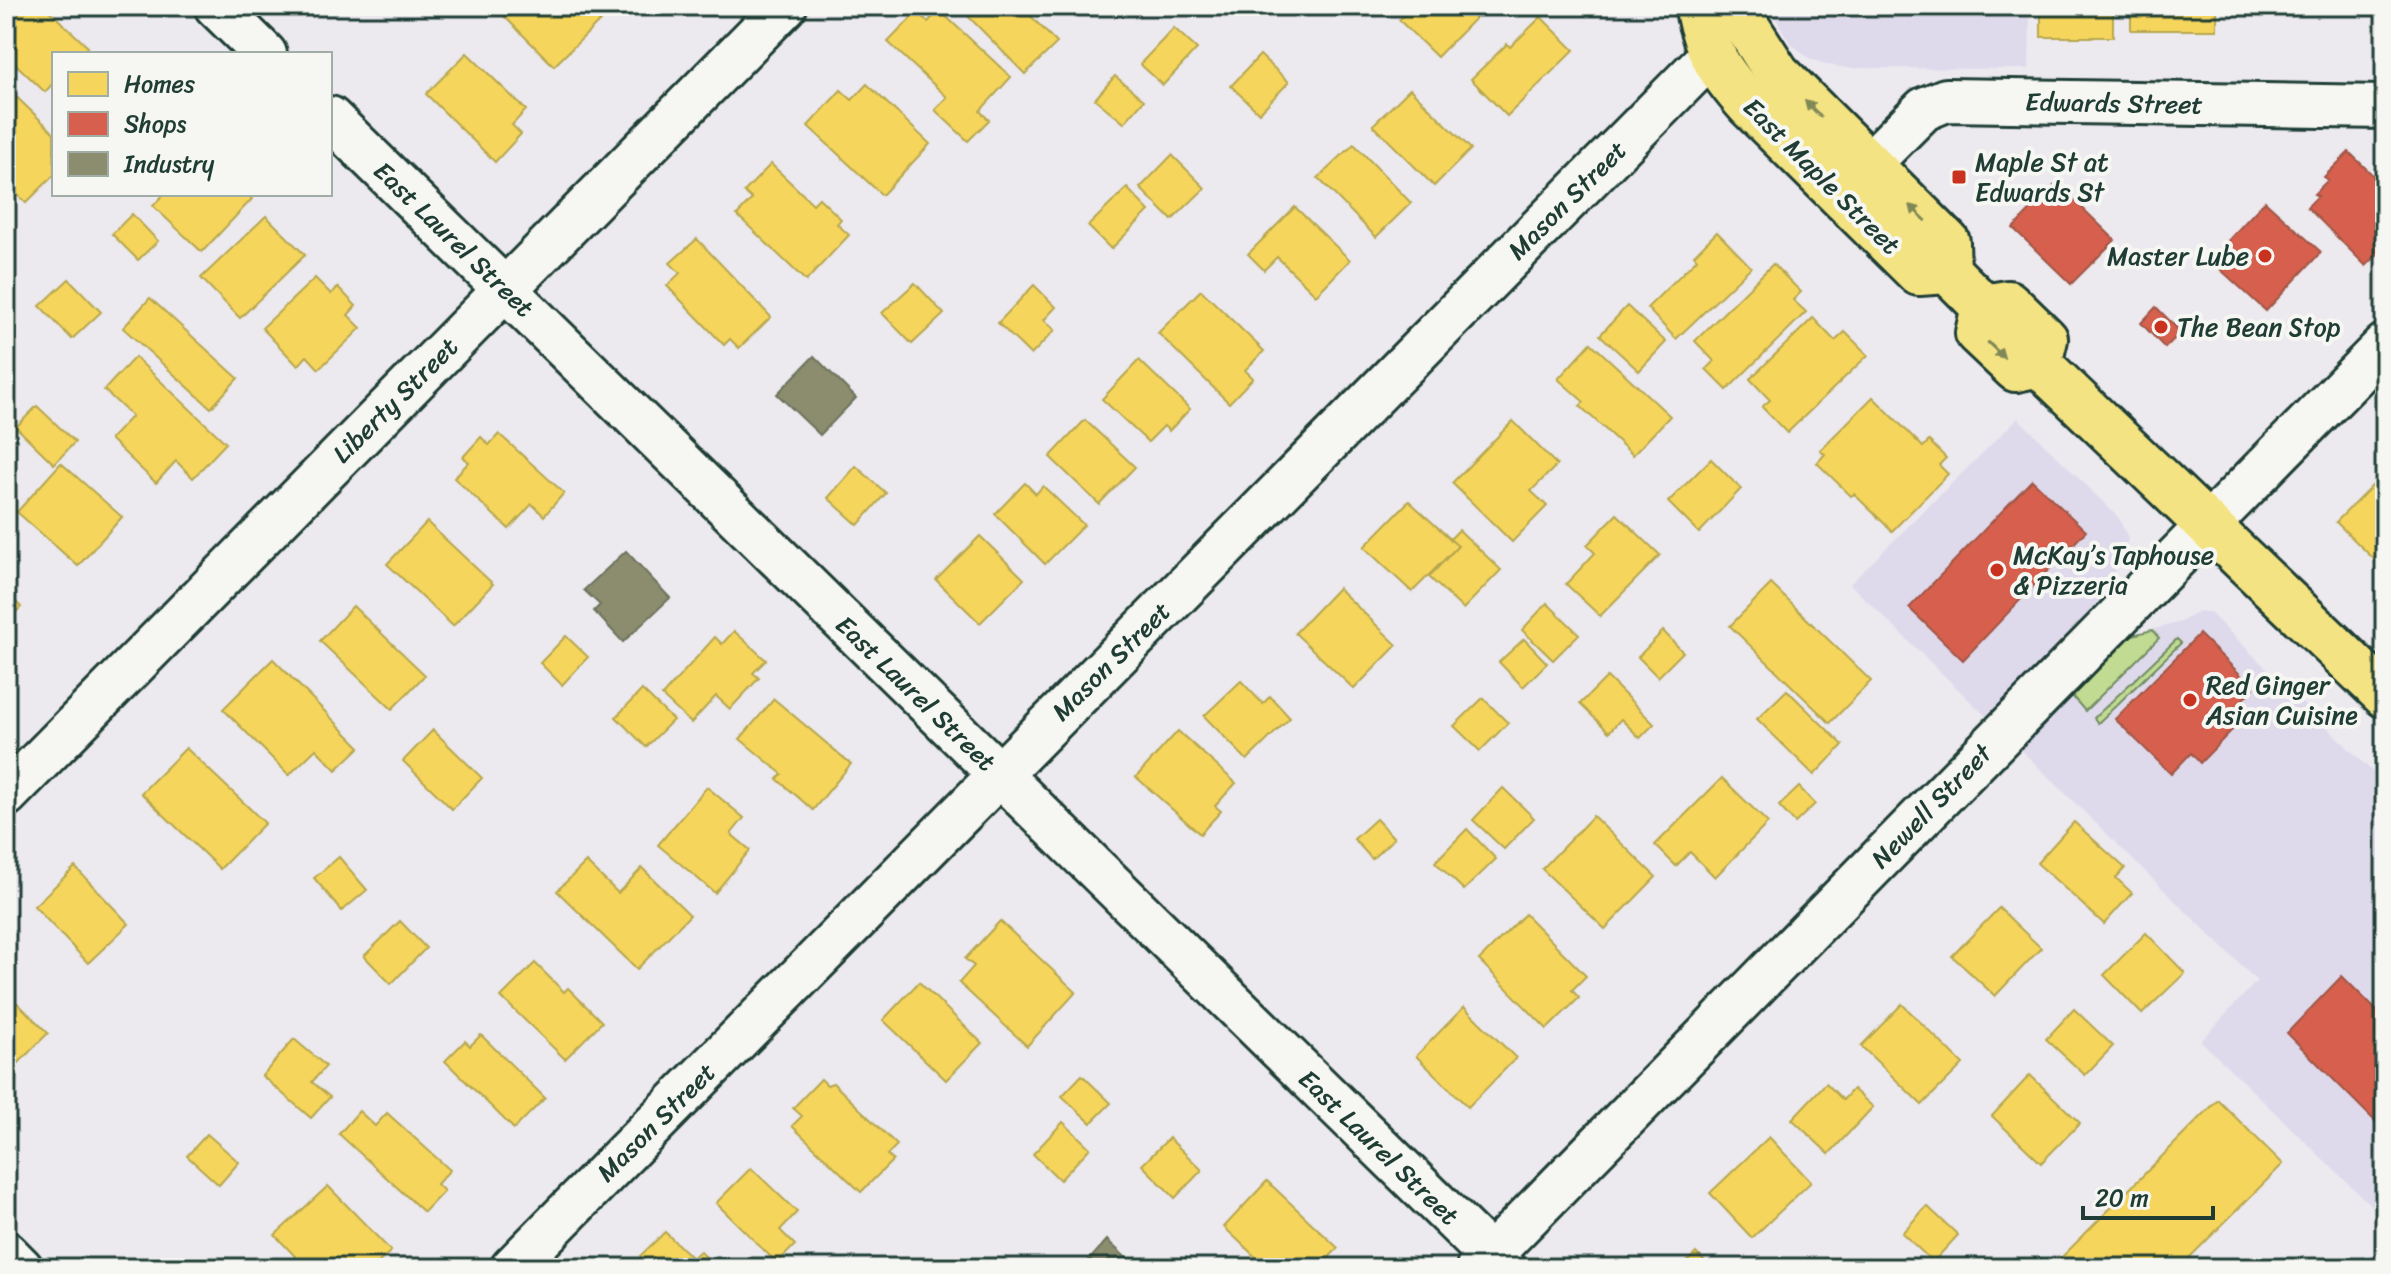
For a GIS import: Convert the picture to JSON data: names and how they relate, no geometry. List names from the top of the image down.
{
  "streets": {
    "main road": ["East Maple Street"],
    "street": [
      "Edwards Street",
      "Mason Street",
      "East Laurel Street",
      "Liberty Street",
      "Newell Street"
    ]
  },
  "crossings": [
    ["Edwards Street", "East Maple Street"],
    ["East Maple Street", "Mason Street"],
    ["Mason Street", "East Laurel Street"],
    ["East Laurel Street", "Liberty Street"],
    ["East Laurel Street", "Newell Street"]
  ],
  "places": {
    "transit": ["Maple St at Edwards St"],
    "other": [
      "Master Lube",
      "The Bean Stop",
      "McKay’s Taphouse & Pizzeria",
      "Red Ginger Asian Cuisine"
    ]
  },
  "legend": ["Homes", "Shops", "Industry"],
  "scale_bar": "20 m"
}
